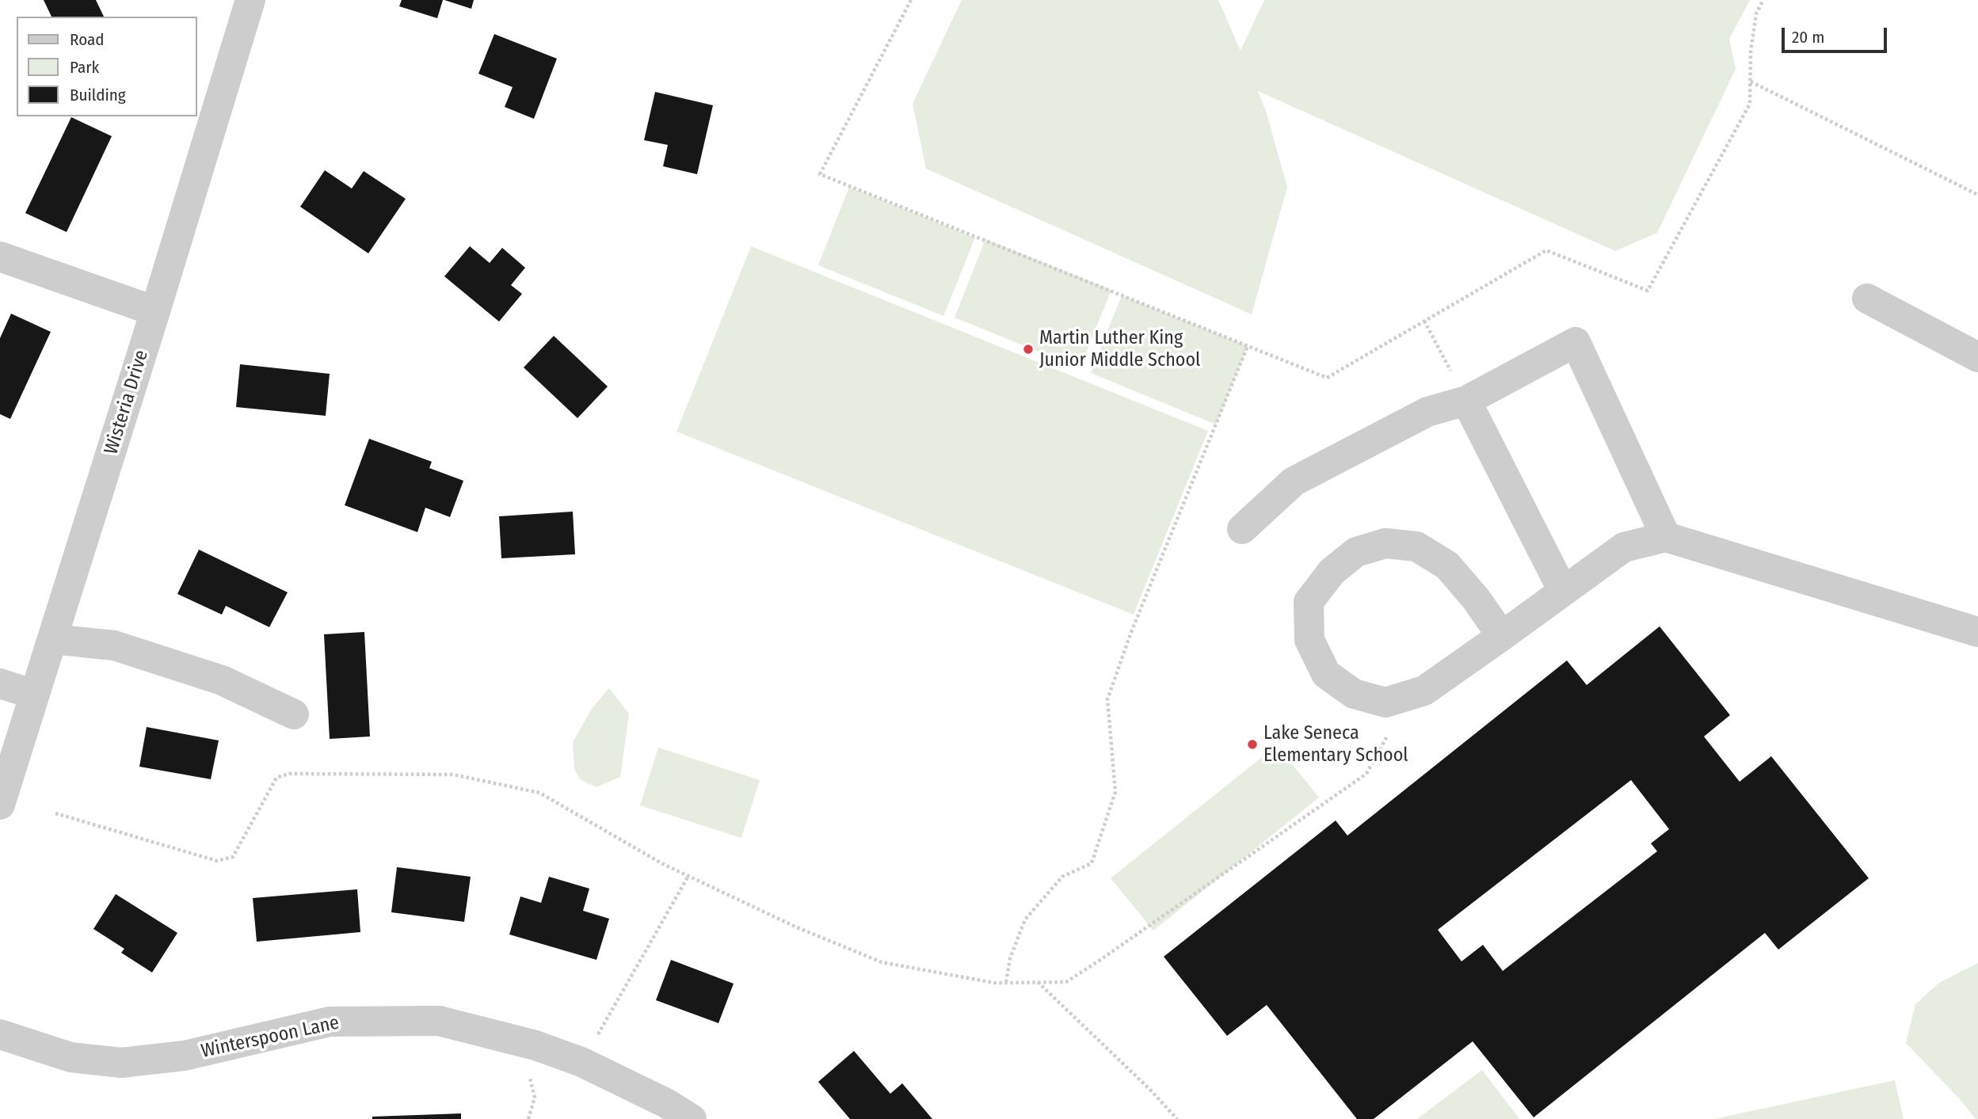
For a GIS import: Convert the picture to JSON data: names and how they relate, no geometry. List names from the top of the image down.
{
  "streets": {
    "street": ["Wisteria Drive", "Winterspoon Lane"]
  },
  "places": ["Martin Luther King Junior Middle School", "Lake Seneca Elementary School"],
  "legend": ["Road", "Park", "Building"],
  "scale_bar": "20 m"
}
